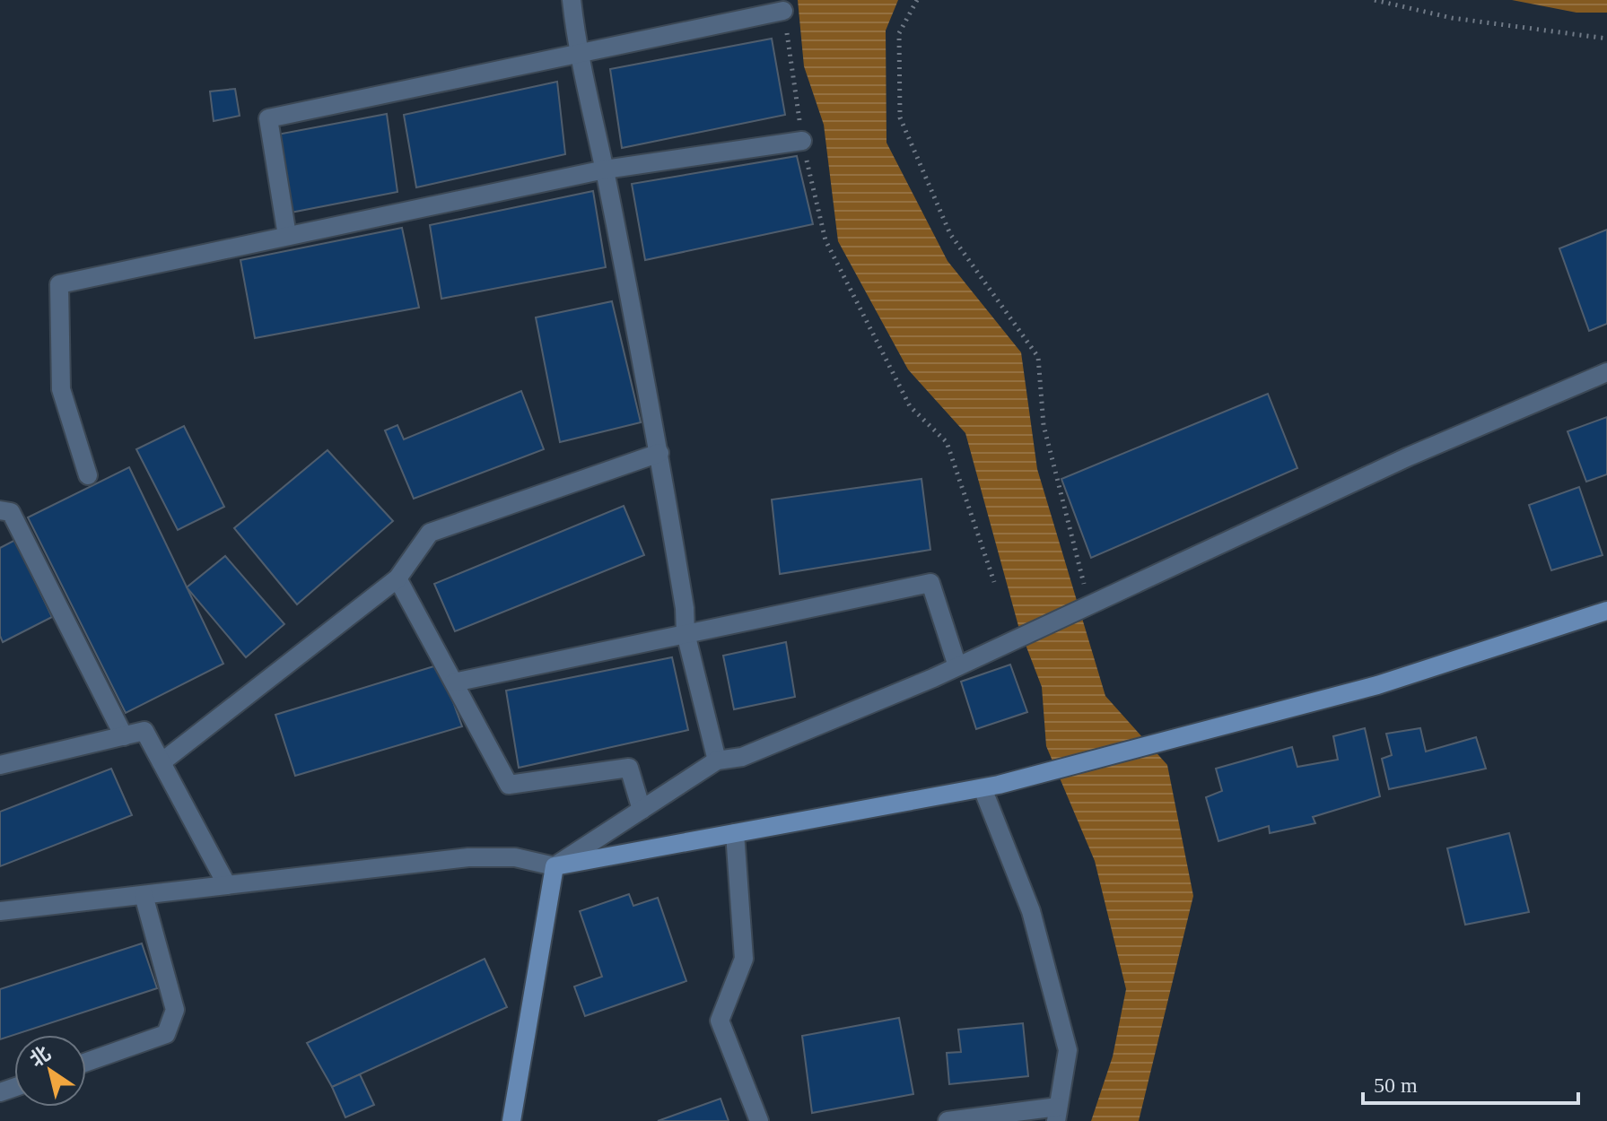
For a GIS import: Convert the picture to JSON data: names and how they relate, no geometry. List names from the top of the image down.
{
  "scale_bar": "50 m",
  "north": "top left"
}
